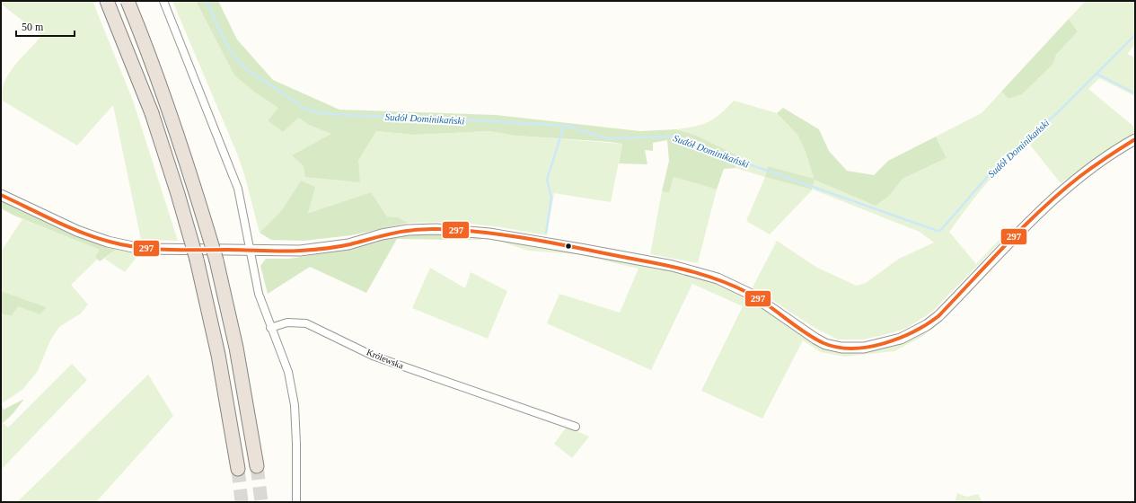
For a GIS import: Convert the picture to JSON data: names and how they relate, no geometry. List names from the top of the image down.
{
  "streets": {
    "street": ["Królewska"]
  },
  "water": ["Sudół Dominikański"],
  "lines": ["transit line 297"],
  "scale_bar": "50 m"
}
